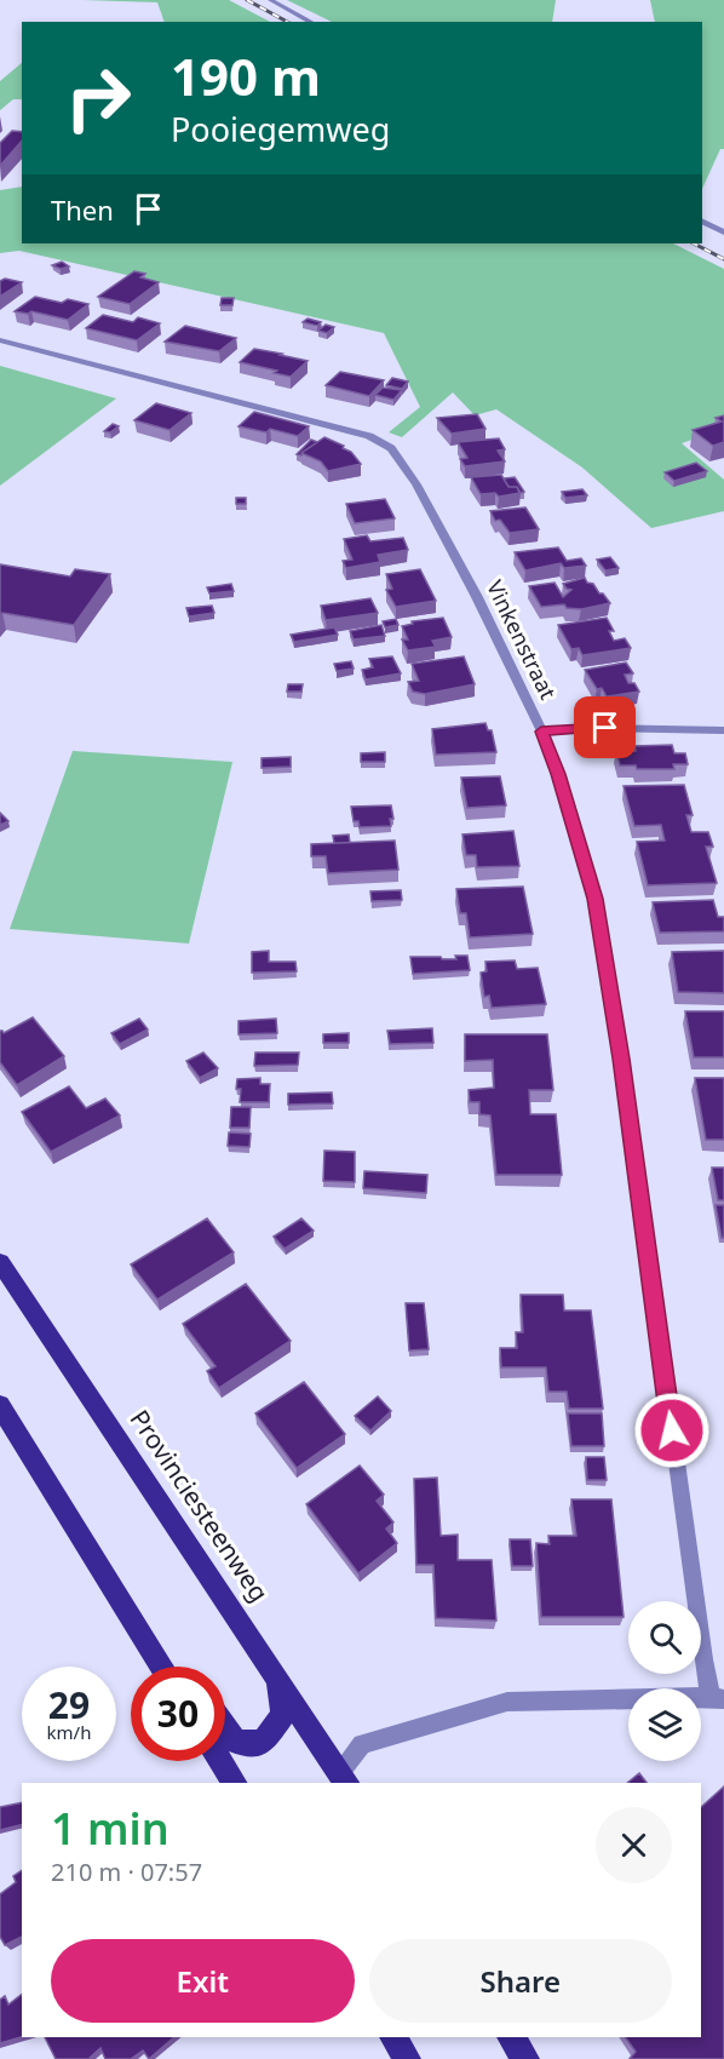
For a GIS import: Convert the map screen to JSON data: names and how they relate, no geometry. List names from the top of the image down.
{
  "streets": {
    "main road": ["Provinciesteenweg"],
    "street": ["Vinkenstraat"]
  },
  "page": {
    "turn": ["190 m", "Pooiegemweg"],
    "then": "Then",
    "speed": "29 km/h",
    "limit": "30",
    "heading": ["1 min", "210 m · 07:57"],
    "buttons": ["Exit", "Share"]
  }
}
